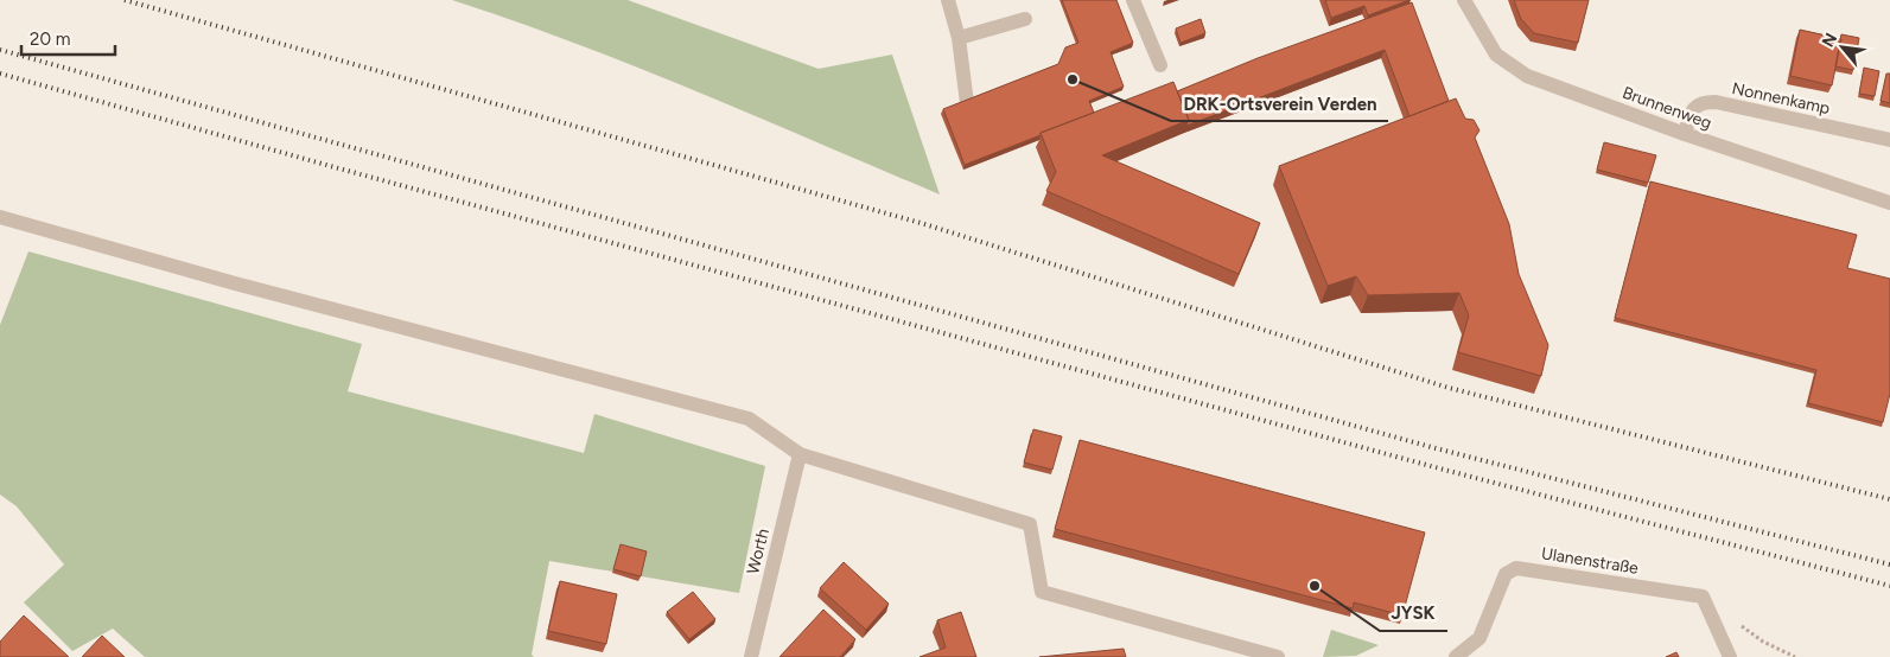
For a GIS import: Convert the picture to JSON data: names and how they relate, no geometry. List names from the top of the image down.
{
  "streets": {
    "street": [
      "Nonnenkamp",
      "Brunnenweg",
      "Worth",
      "Ulanenstraße"
    ]
  },
  "crossings": [
    ["Nonnenkamp", "Brunnenweg"]
  ],
  "places": ["DRK-Ortsverein Verden", "JYSK"],
  "scale_bar": "20 m",
  "north": "top left"
}
